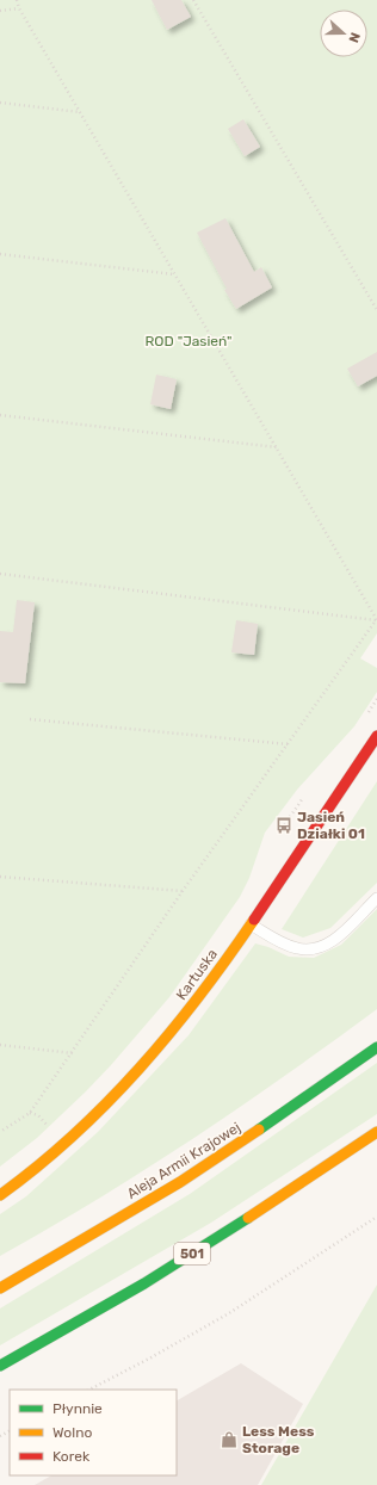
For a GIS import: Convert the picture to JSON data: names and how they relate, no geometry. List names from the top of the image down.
{
  "streets": {
    "main road": ["Kartuska", "Aleja Armii Krajowej", "501"]
  },
  "parks": ["ROD \"Jasień\""],
  "places": {
    "bus stop": ["Jasień Działki 01"],
    "shop": ["Less Mess Storage"]
  },
  "legend": ["Płynnie", "Wolno", "Korek"],
  "north": "right"
}
